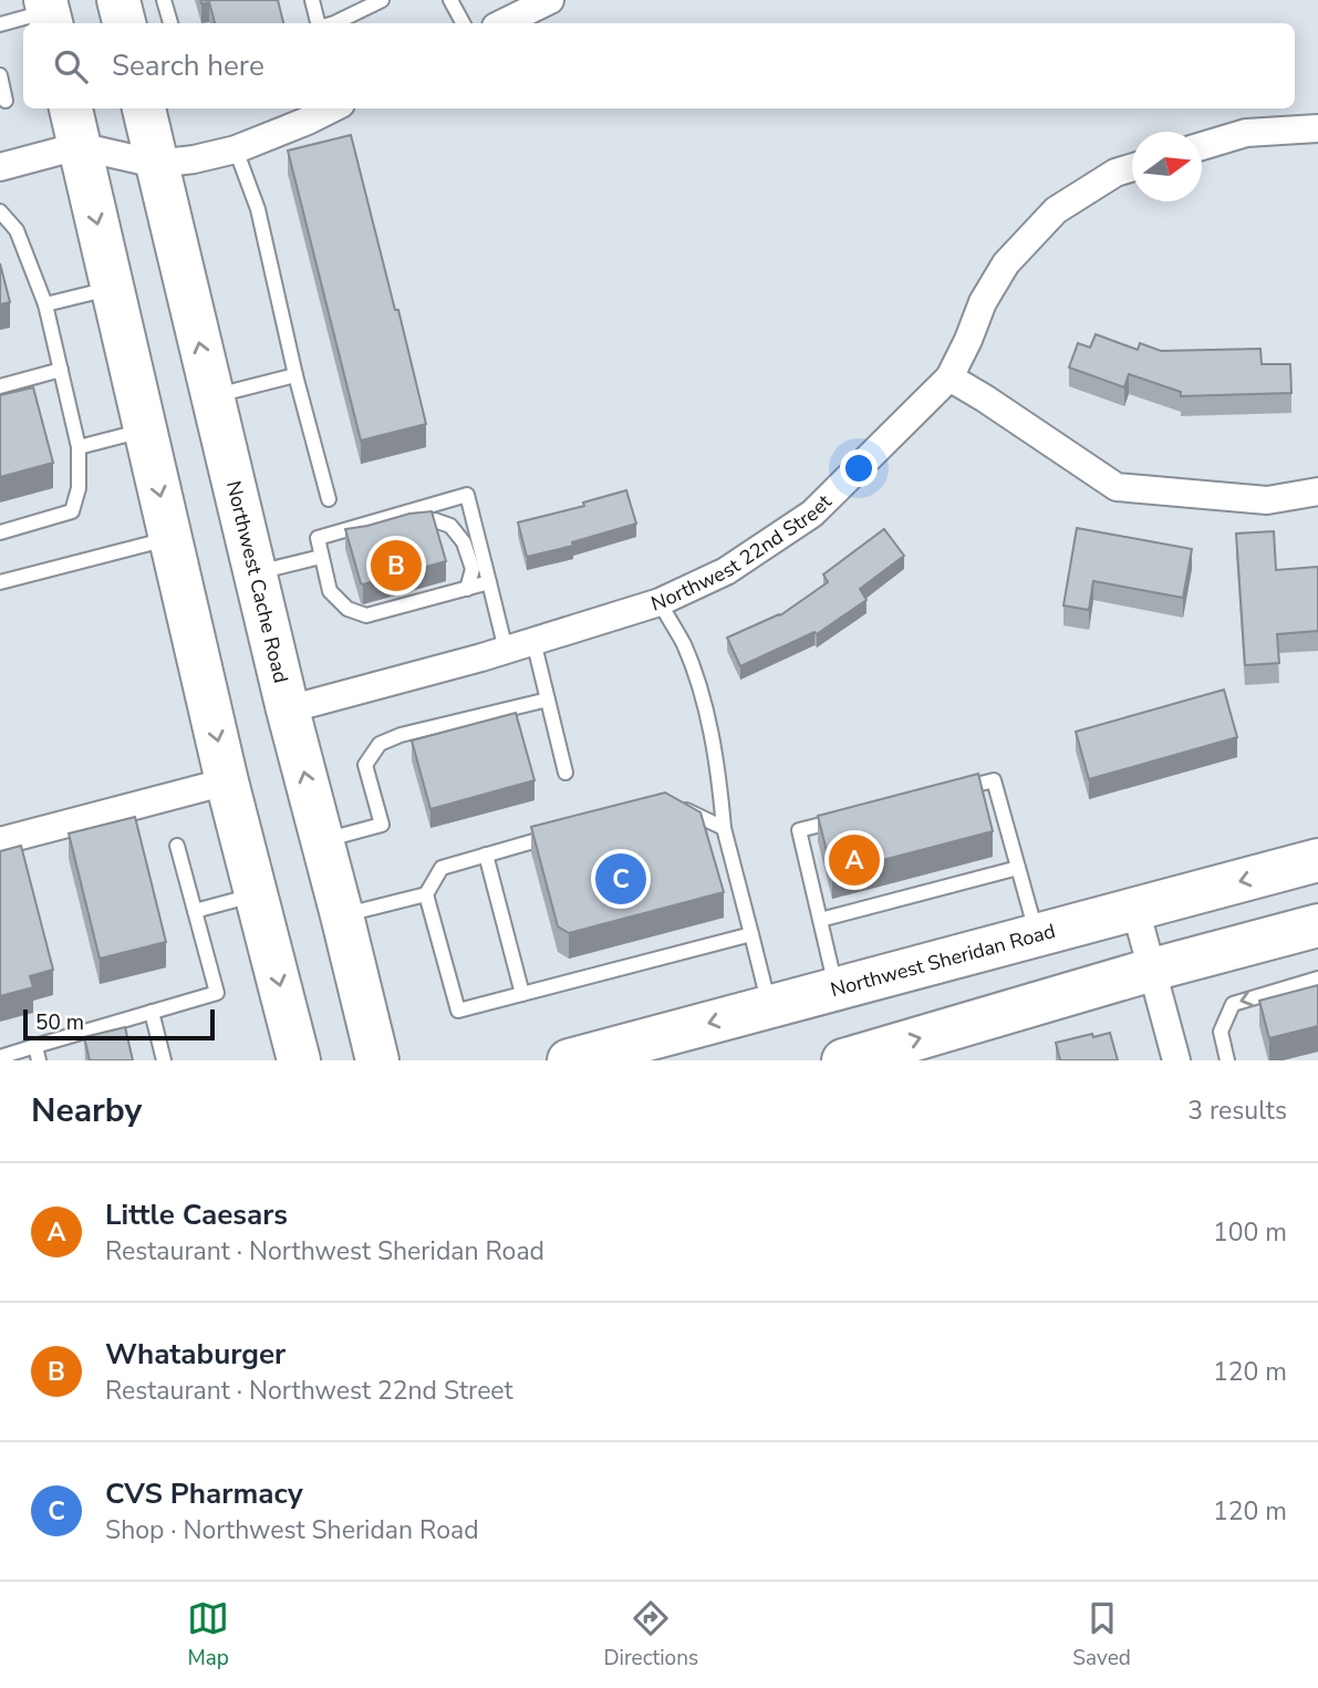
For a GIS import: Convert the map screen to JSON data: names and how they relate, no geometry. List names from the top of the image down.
{
  "streets": {
    "main road": ["Northwest Cache Road", "Northwest Sheridan Road"],
    "street": ["Northwest 22nd Street"]
  },
  "crossings": [
    ["Northwest 22nd Street", "Northwest Cache Road"]
  ],
  "scale_bar": "50 m",
  "north": "right",
  "page": {
    "search": "Search here",
    "pins": ["B", "A", "C"],
    "scale": "50 m",
    "heading": ["Nearby", "3 results"],
    "list": [
      {
        "mark": "A",
        "name": "Little Caesars",
        "note": "Restaurant · Northwest Sheridan Road",
        "value": "100 m"
      },
      {
        "mark": "B",
        "name": "Whataburger",
        "note": "Restaurant · Northwest 22nd Street",
        "value": "120 m"
      },
      {
        "mark": "C",
        "name": "CVS Pharmacy",
        "note": "Shop · Northwest Sheridan Road",
        "value": "120 m"
      }
    ],
    "nav": ["Map", "Directions", "Saved"]
  }
}
